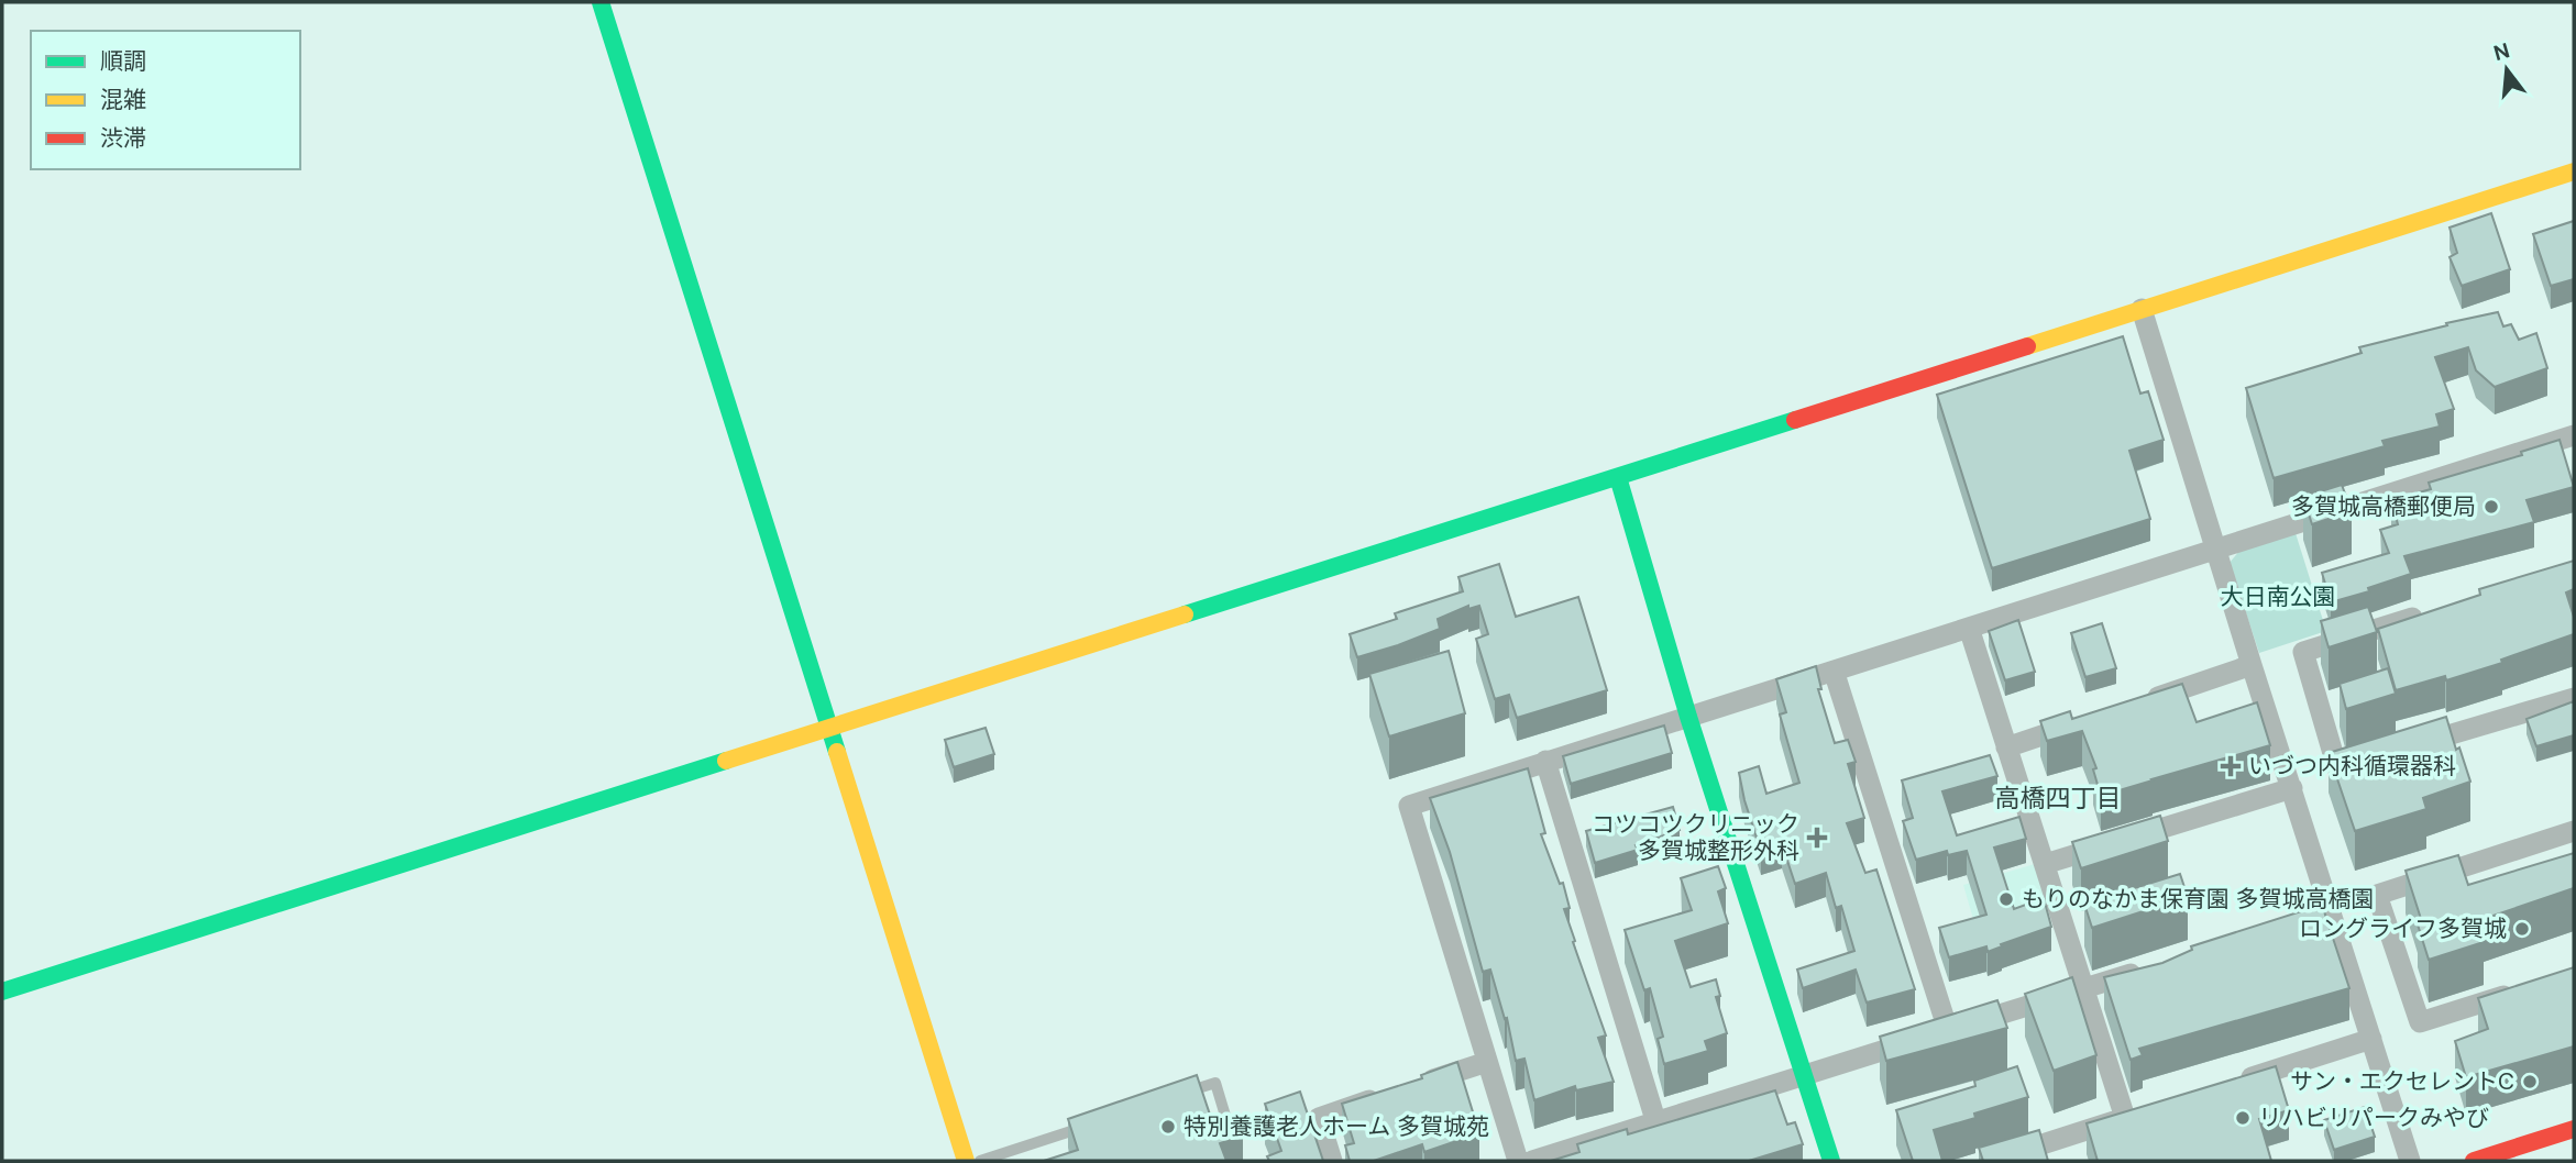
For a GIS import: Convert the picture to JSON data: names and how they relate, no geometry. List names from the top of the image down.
{
  "districts": ["高橋四丁目"],
  "parks": ["大日南公園"],
  "places": {
    "other": [
      "多賀城高橋郵便局",
      "もりのなかま保育園 多賀城高橋園",
      "ロングライフ多賀城",
      "サン・エクセレントC",
      "リハビリパークみやび",
      "特別養護老人ホーム 多賀城苑"
    ],
    "health": ["いづつ内科循環器科", "コツコツクリニック 多賀城整形外科"]
  },
  "legend": ["順調", "混雑", "渋滞"],
  "north": "top"
}
